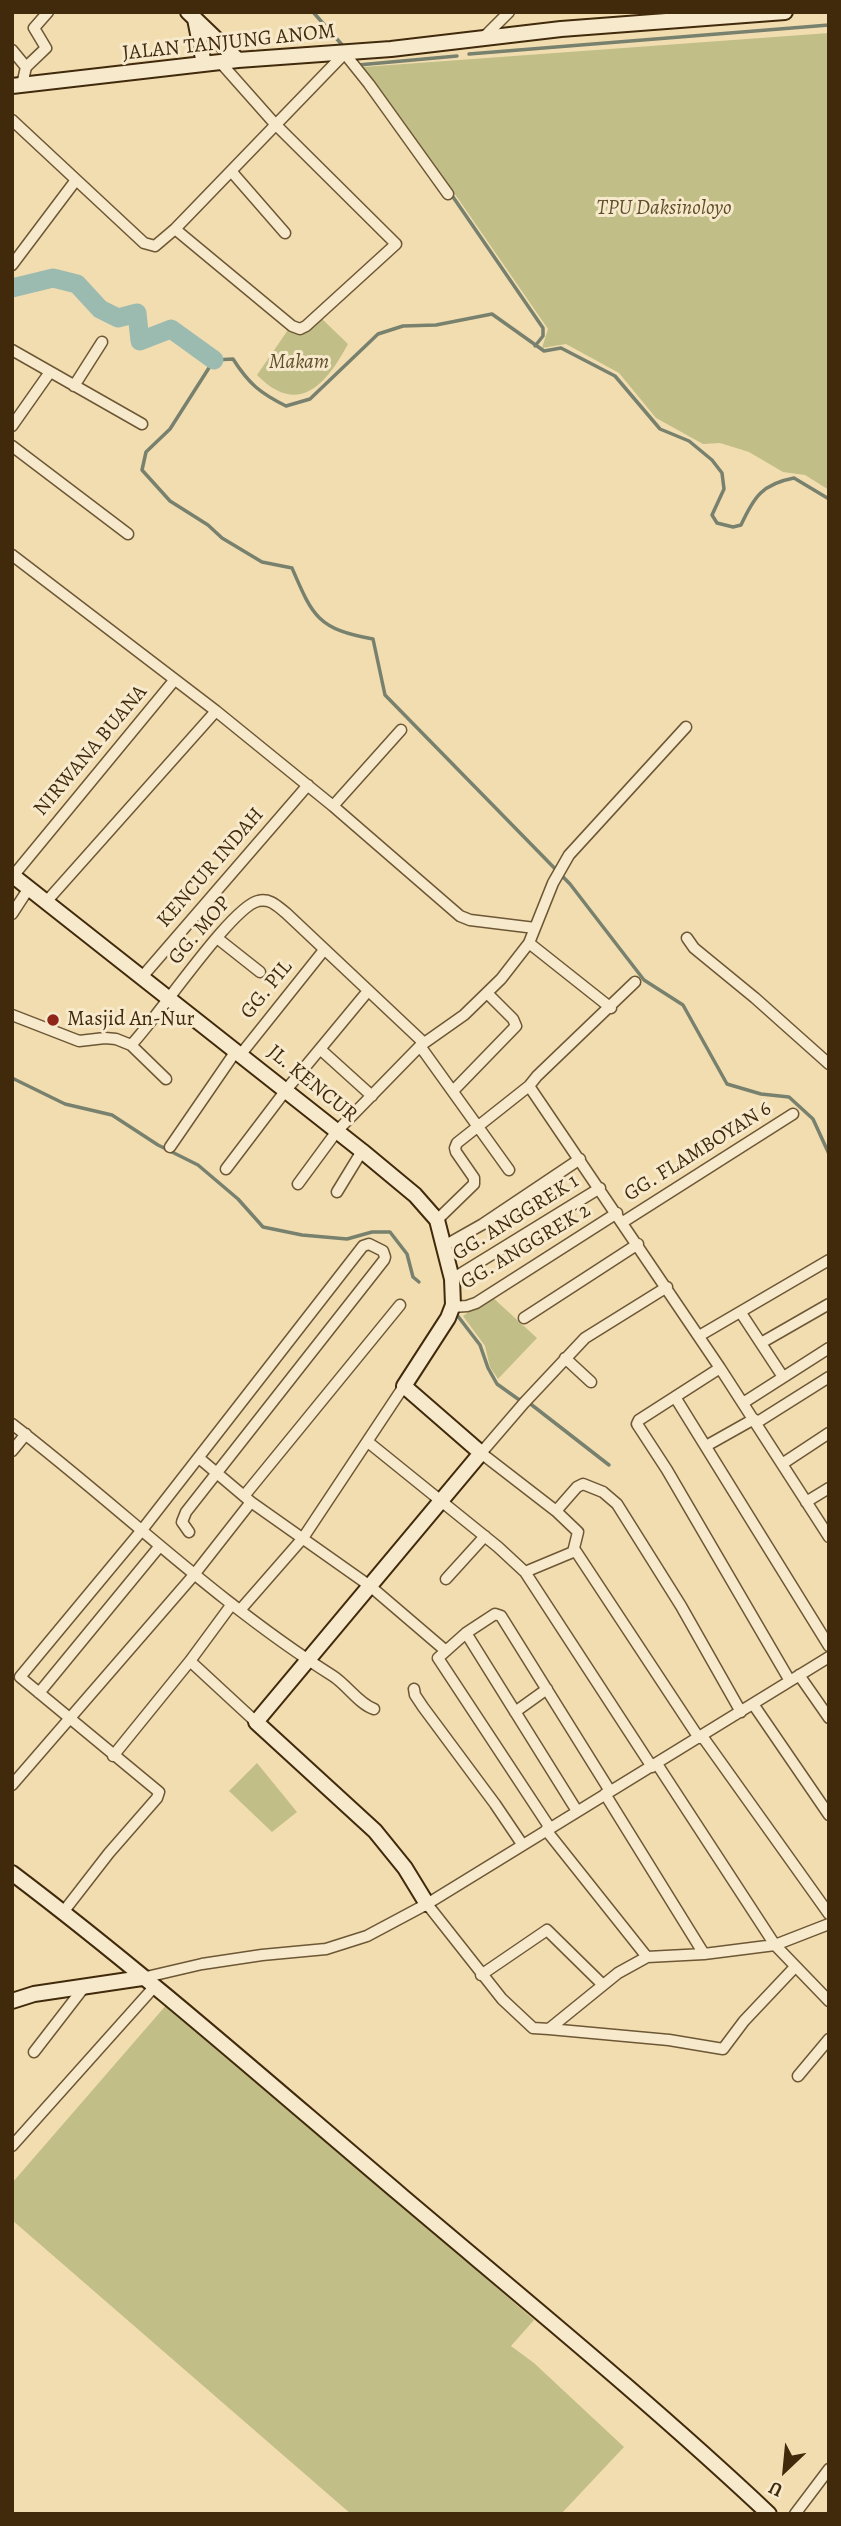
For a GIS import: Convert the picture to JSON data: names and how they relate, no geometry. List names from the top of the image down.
{
  "streets": {
    "street": [
      "JALAN TANJUNG ANOM",
      "NIRWANA BUANA",
      "KENCUR INDAH",
      "GG. MOP",
      "GG. PIL",
      "JL. KENCUR",
      "GG. FLAMBOYAN 6",
      "GG. ANGGREK 1",
      "GG. ANGGREK 2"
    ]
  },
  "crossings": [
    ["NIRWANA BUANA", "JL. KENCUR"],
    ["KENCUR INDAH", "JL. KENCUR"],
    ["GG. MOP", "GG. PIL"],
    ["GG. MOP", "JL. KENCUR"],
    ["GG. PIL", "JL. KENCUR"],
    ["JL. KENCUR", "GG. ANGGREK 1"],
    ["JL. KENCUR", "GG. ANGGREK 2"],
    ["GG. FLAMBOYAN 6", "GG. ANGGREK 2"]
  ],
  "parks": ["TPU Daksinoloyo", "Makam"],
  "places": ["Masjid An-Nur"],
  "north": "bottom left"
}
